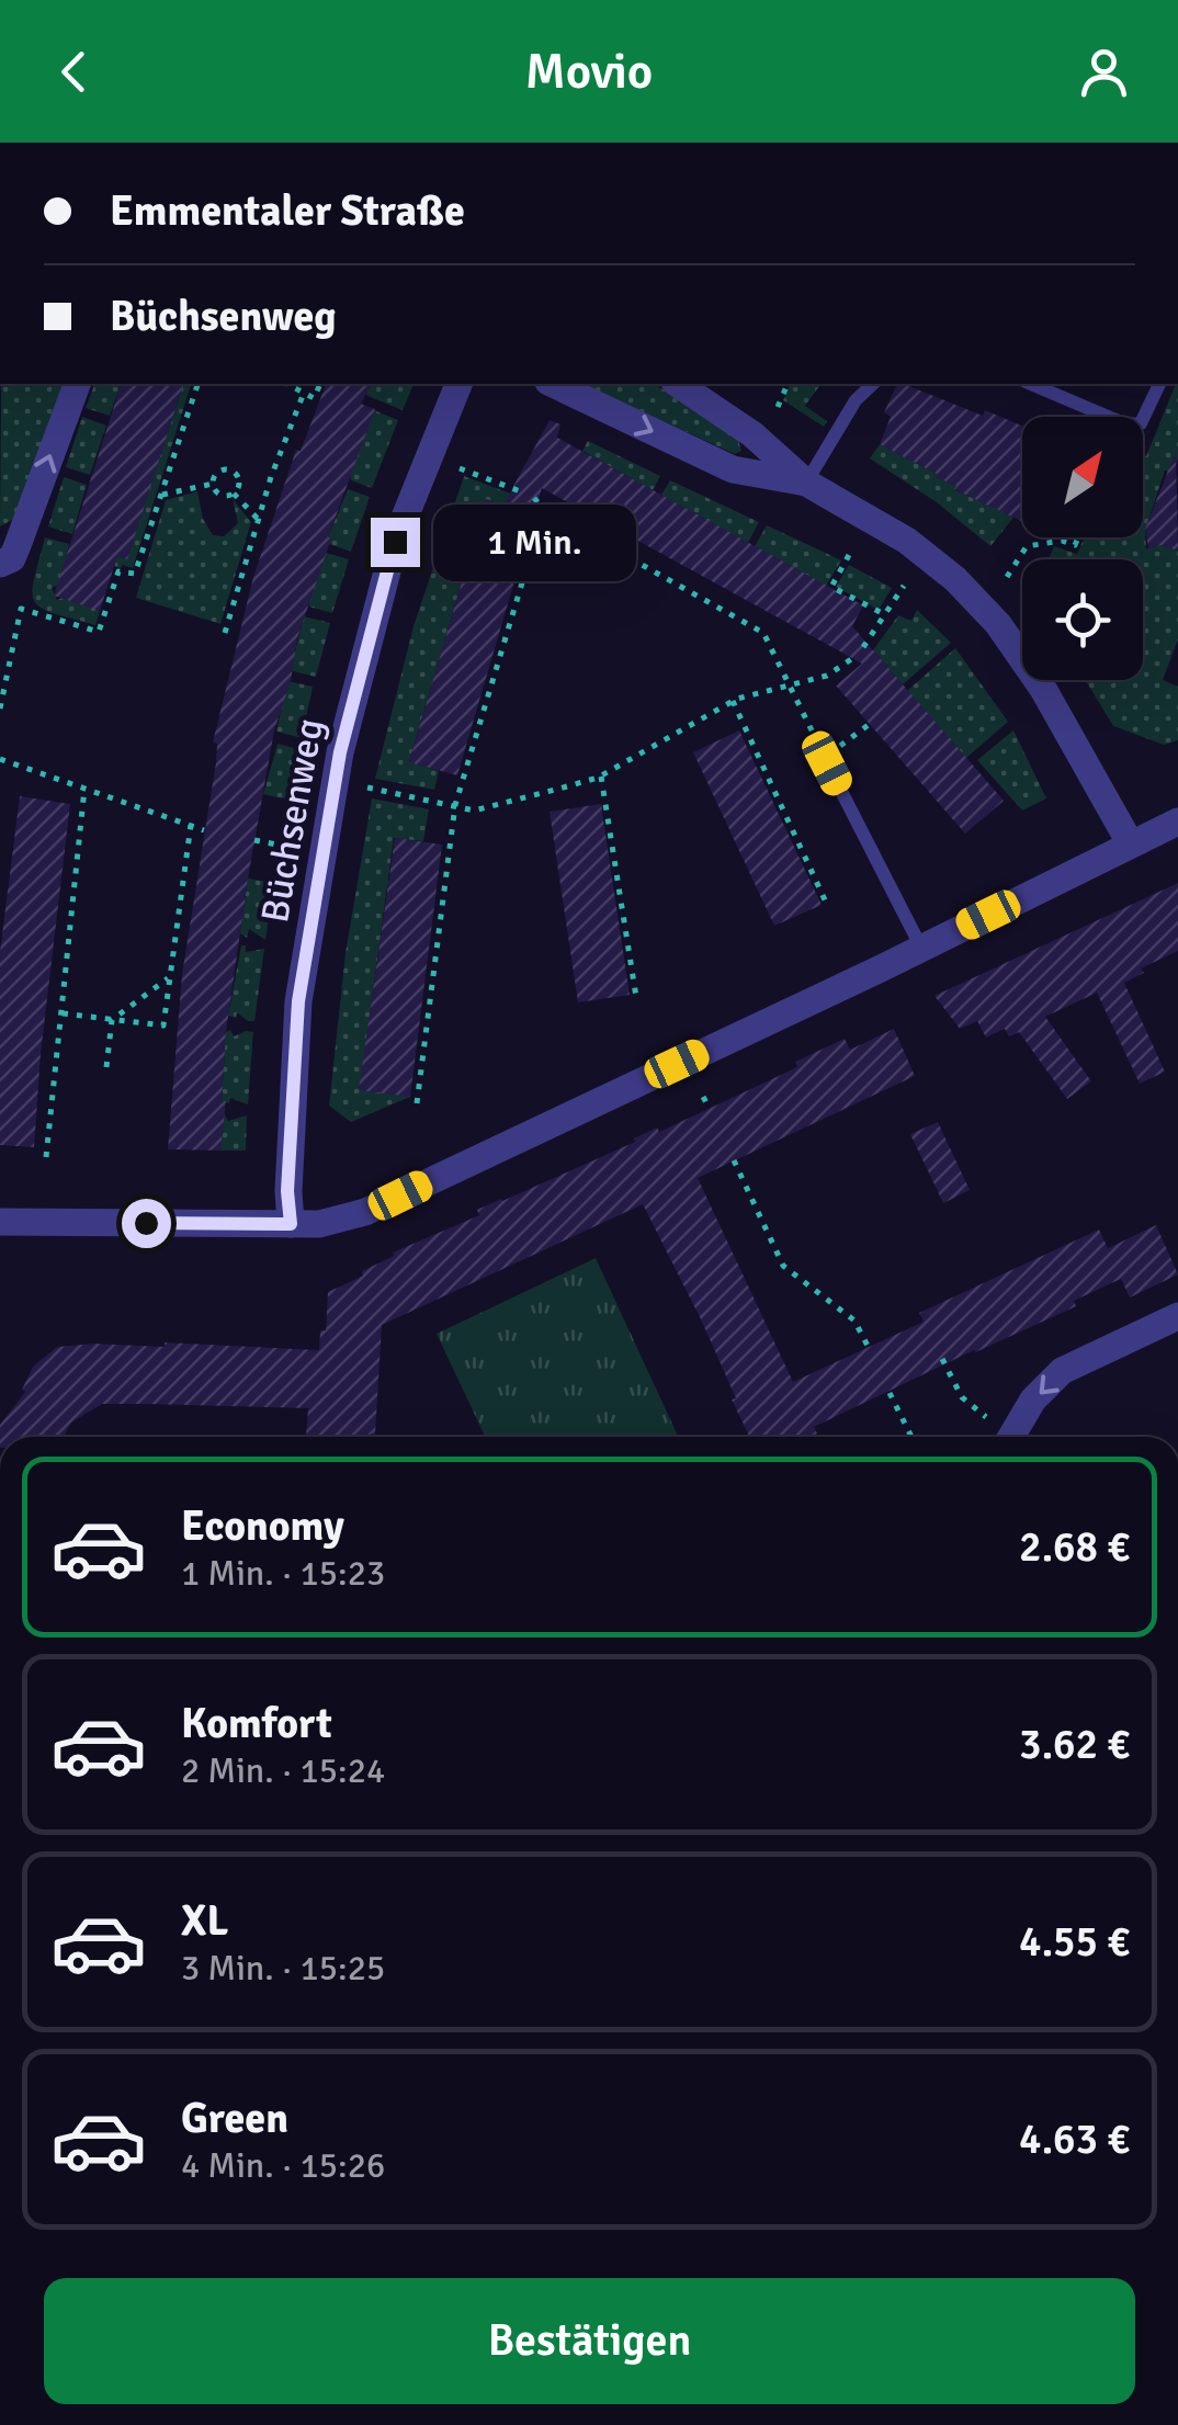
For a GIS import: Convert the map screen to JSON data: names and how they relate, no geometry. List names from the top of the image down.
{
  "streets": {
    "street": ["Büchsenweg"]
  },
  "north": "top right",
  "page": {
    "header": "Movio",
    "banner": ["Emmentaler Straße", "Büchsenweg"],
    "bubble": "1 Min.",
    "list": [
      {
        "name": "Economy",
        "note": "1 Min. · 15:23",
        "value": "2.68 €"
      },
      {
        "name": "Komfort",
        "note": "2 Min. · 15:24",
        "value": "3.62 €"
      },
      {
        "name": "XL",
        "note": "3 Min. · 15:25",
        "value": "4.55 €"
      },
      {
        "name": "Green",
        "note": "4 Min. · 15:26",
        "value": "4.63 €"
      }
    ],
    "buttons": "Bestätigen"
  }
}
